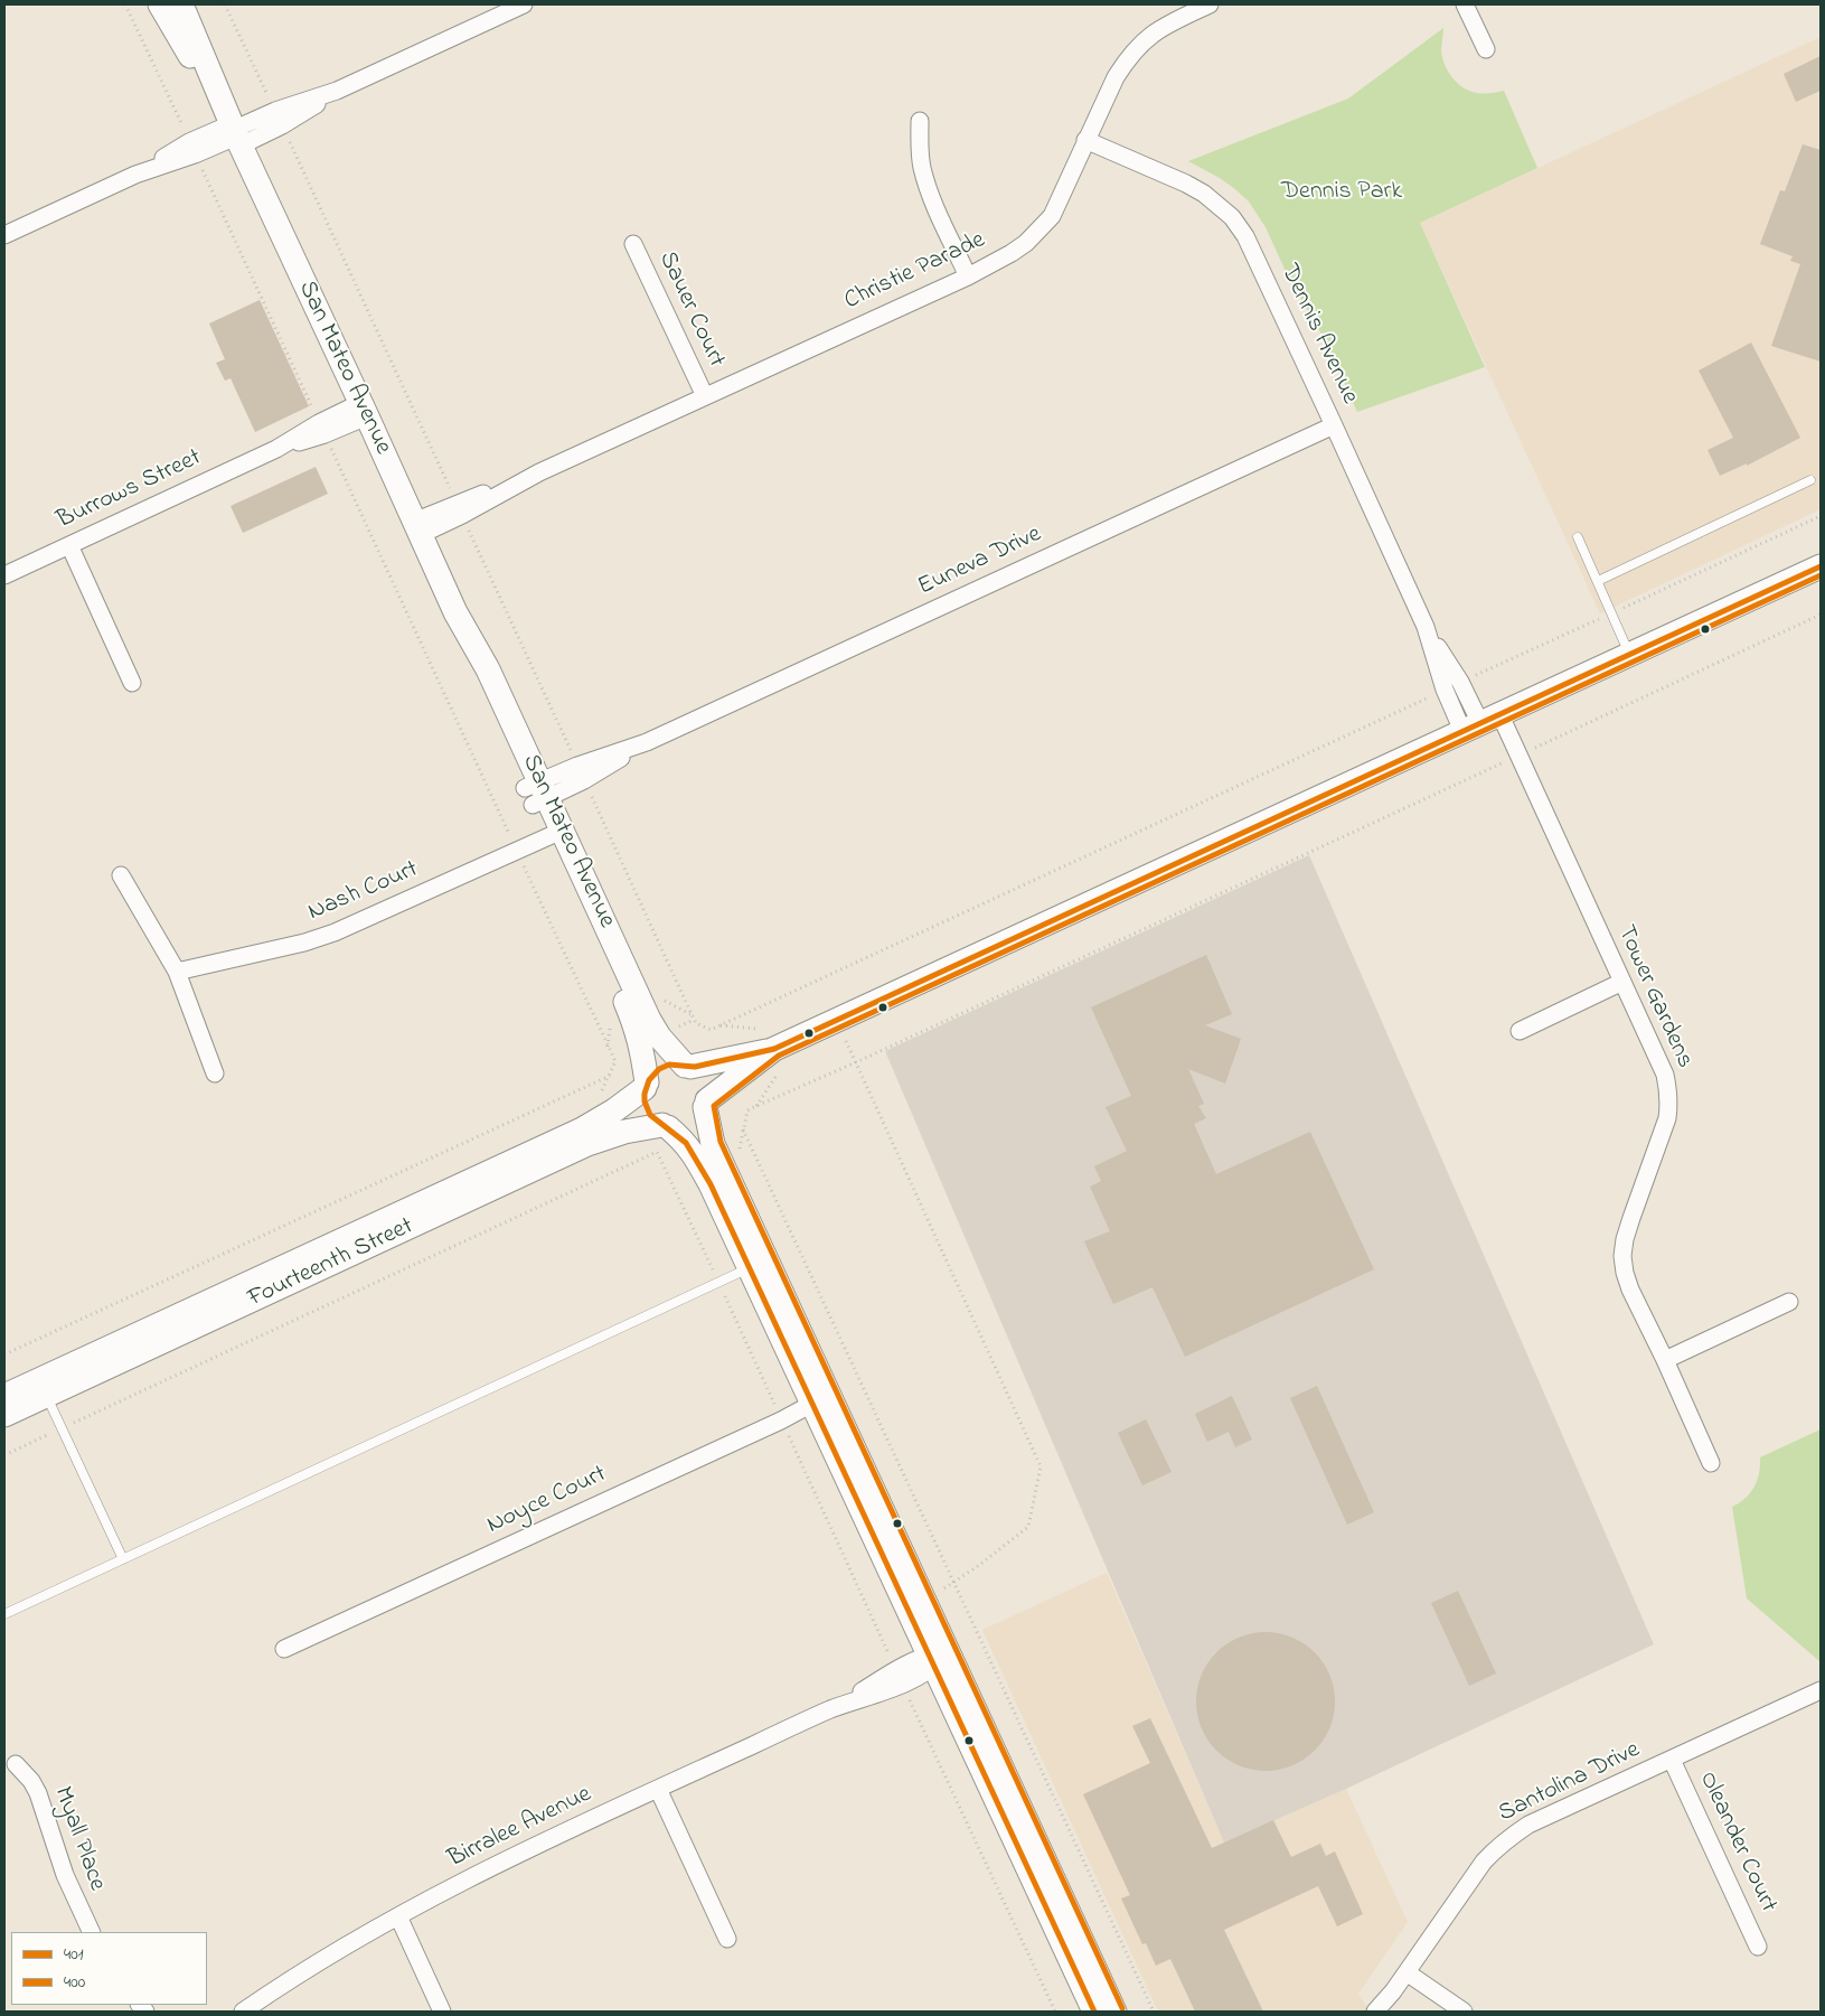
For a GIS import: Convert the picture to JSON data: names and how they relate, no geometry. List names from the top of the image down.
{
  "streets": {
    "street": [
      "Christie Parade",
      "Sauer Court",
      "Dennis Avenue",
      "San Mateo Avenue",
      "Burrows Street",
      "Euneva Drive",
      "Nash Court",
      "Tower Gardens",
      "Fourteenth Street",
      "Noyce Court",
      "Santolina Drive",
      "Birralee Avenue",
      "Myall Place",
      "Oleander Court"
    ]
  },
  "crossings": [
    ["Christie Parade", "Sauer Court"],
    ["Christie Parade", "Dennis Avenue"],
    ["Christie Parade", "San Mateo Avenue"],
    ["Dennis Avenue", "Euneva Drive"],
    ["Dennis Avenue", "Tower Gardens"],
    ["San Mateo Avenue", "Burrows Street"],
    ["San Mateo Avenue", "Euneva Drive"],
    ["San Mateo Avenue", "Nash Court"],
    ["San Mateo Avenue", "Fourteenth Street"],
    ["Santolina Drive", "Oleander Court"]
  ],
  "parks": ["Dennis Park"],
  "lines": ["transit line 401", "transit line 400"],
  "legend": ["401", "400"]
}
